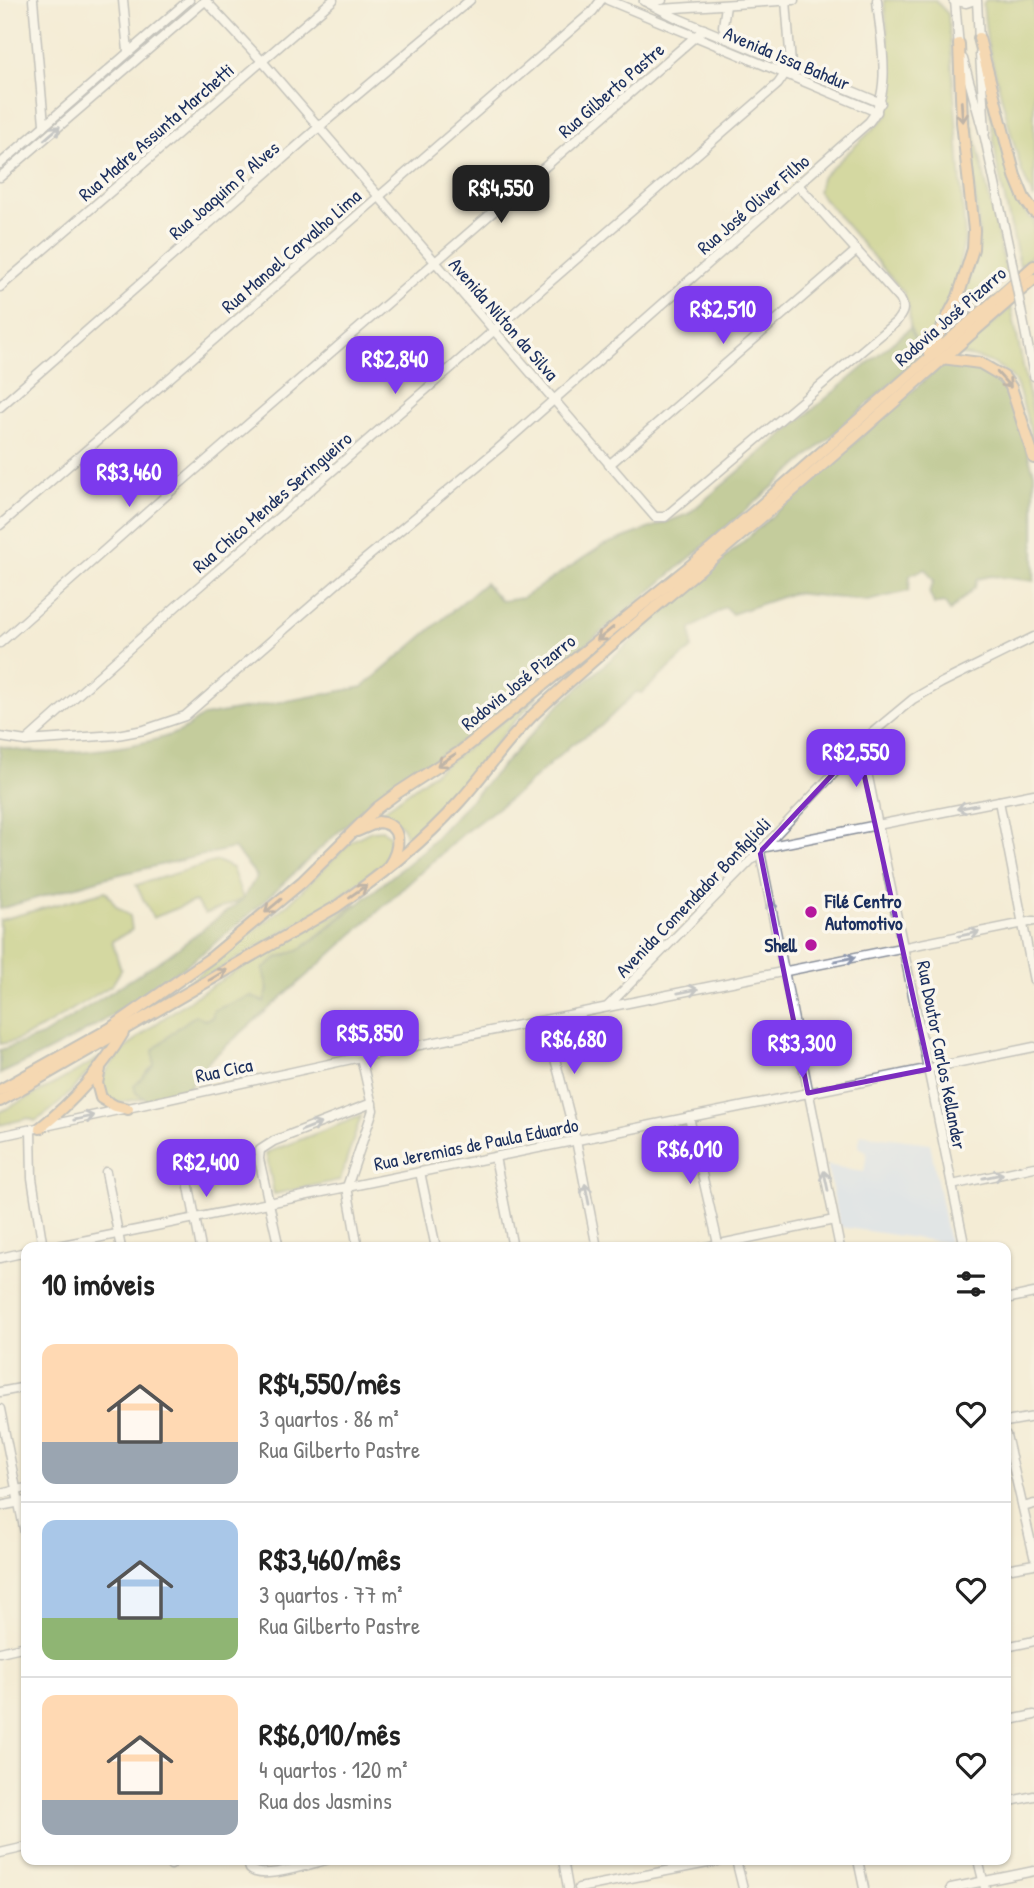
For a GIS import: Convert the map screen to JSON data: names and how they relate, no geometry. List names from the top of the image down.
{
  "streets": {
    "main road": ["Rodovia José Pizarro"],
    "street": [
      "Avenida Issa Bahdur",
      "Rua Gilberto Pastre",
      "Rua Madre Assunta Marchetti",
      "Rua Joaquim P Alves",
      "Rua José Oliver Filho",
      "Rua Manoel Carvalho Lima",
      "Avenida Nilton da Silva",
      "Rua Chico Mendes Seringueiro",
      "Avenida Comendador Bonfiglioli",
      "Rua Doutor Carlos Kellander",
      "Rua Cica",
      "Rua Jeremias de Paula Eduardo"
    ]
  },
  "crossings": [
    ["Avenida Issa Bahdur", "Rua Gilberto Pastre"],
    ["Avenida Issa Bahdur", "Rua José Oliver Filho"],
    ["Avenida Issa Bahdur", "Rua Chico Mendes Seringueiro"],
    ["Rua Gilberto Pastre", "Avenida Nilton da Silva"],
    ["Rua Madre Assunta Marchetti", "Avenida Nilton da Silva"],
    ["Rua Joaquim P Alves", "Avenida Nilton da Silva"],
    ["Rua José Oliver Filho", "Avenida Nilton da Silva"],
    ["Rua José Oliver Filho", "Rua Chico Mendes Seringueiro"],
    ["Rua Manoel Carvalho Lima", "Avenida Nilton da Silva"],
    ["Avenida Nilton da Silva", "Rua Chico Mendes Seringueiro"],
    ["Avenida Comendador Bonfiglioli", "Rua Doutor Carlos Kellander"],
    ["Avenida Comendador Bonfiglioli", "Rua Cica"],
    ["Rua Doutor Carlos Kellander", "Rua Cica"],
    ["Rua Doutor Carlos Kellander", "Rua Jeremias de Paula Eduardo"]
  ],
  "one_way": ["Rua Cica"],
  "places": ["Filé Centro Automotivo", "Shell"],
  "page": {
    "price": [
      "R$4,550",
      "R$2,510",
      "R$2,840",
      "R$3,460",
      "R$2,550",
      "R$5,850",
      "R$6,680",
      "R$3,300",
      "R$6,010",
      "R$2,400"
    ],
    "heading": "10 imóveis",
    "list": [
      {
        "name": "R$4,550/mês",
        "note": "3 quartos · 86 m² · Rua Gilberto Pastre"
      },
      {
        "name": "R$3,460/mês",
        "note": "3 quartos · 77 m² · Rua Gilberto Pastre"
      },
      {
        "name": "R$6,010/mês",
        "note": "4 quartos · 120 m² · Rua dos Jasmins"
      }
    ]
  }
}
